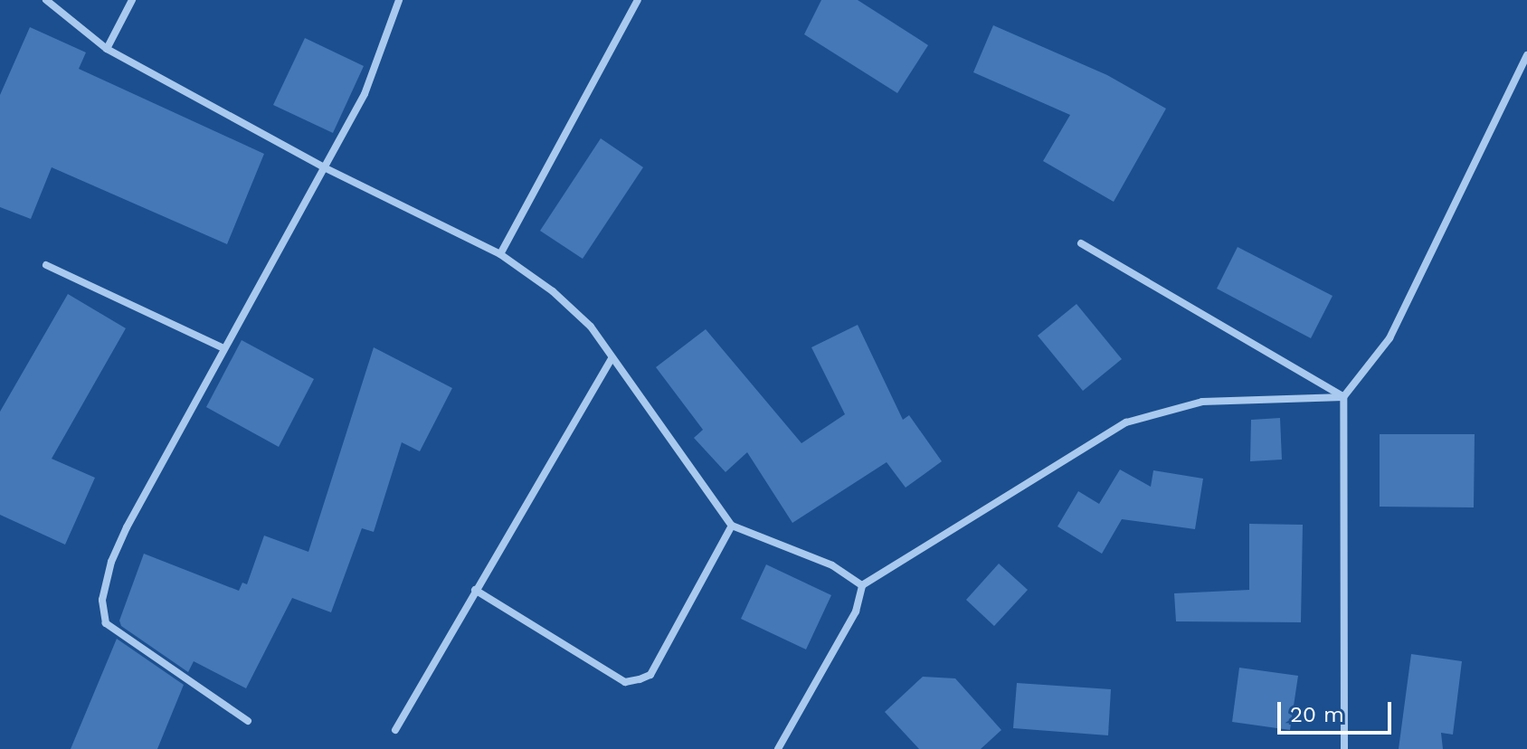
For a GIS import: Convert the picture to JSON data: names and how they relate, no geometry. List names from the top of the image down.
{
  "scale_bar": "20 m"
}
